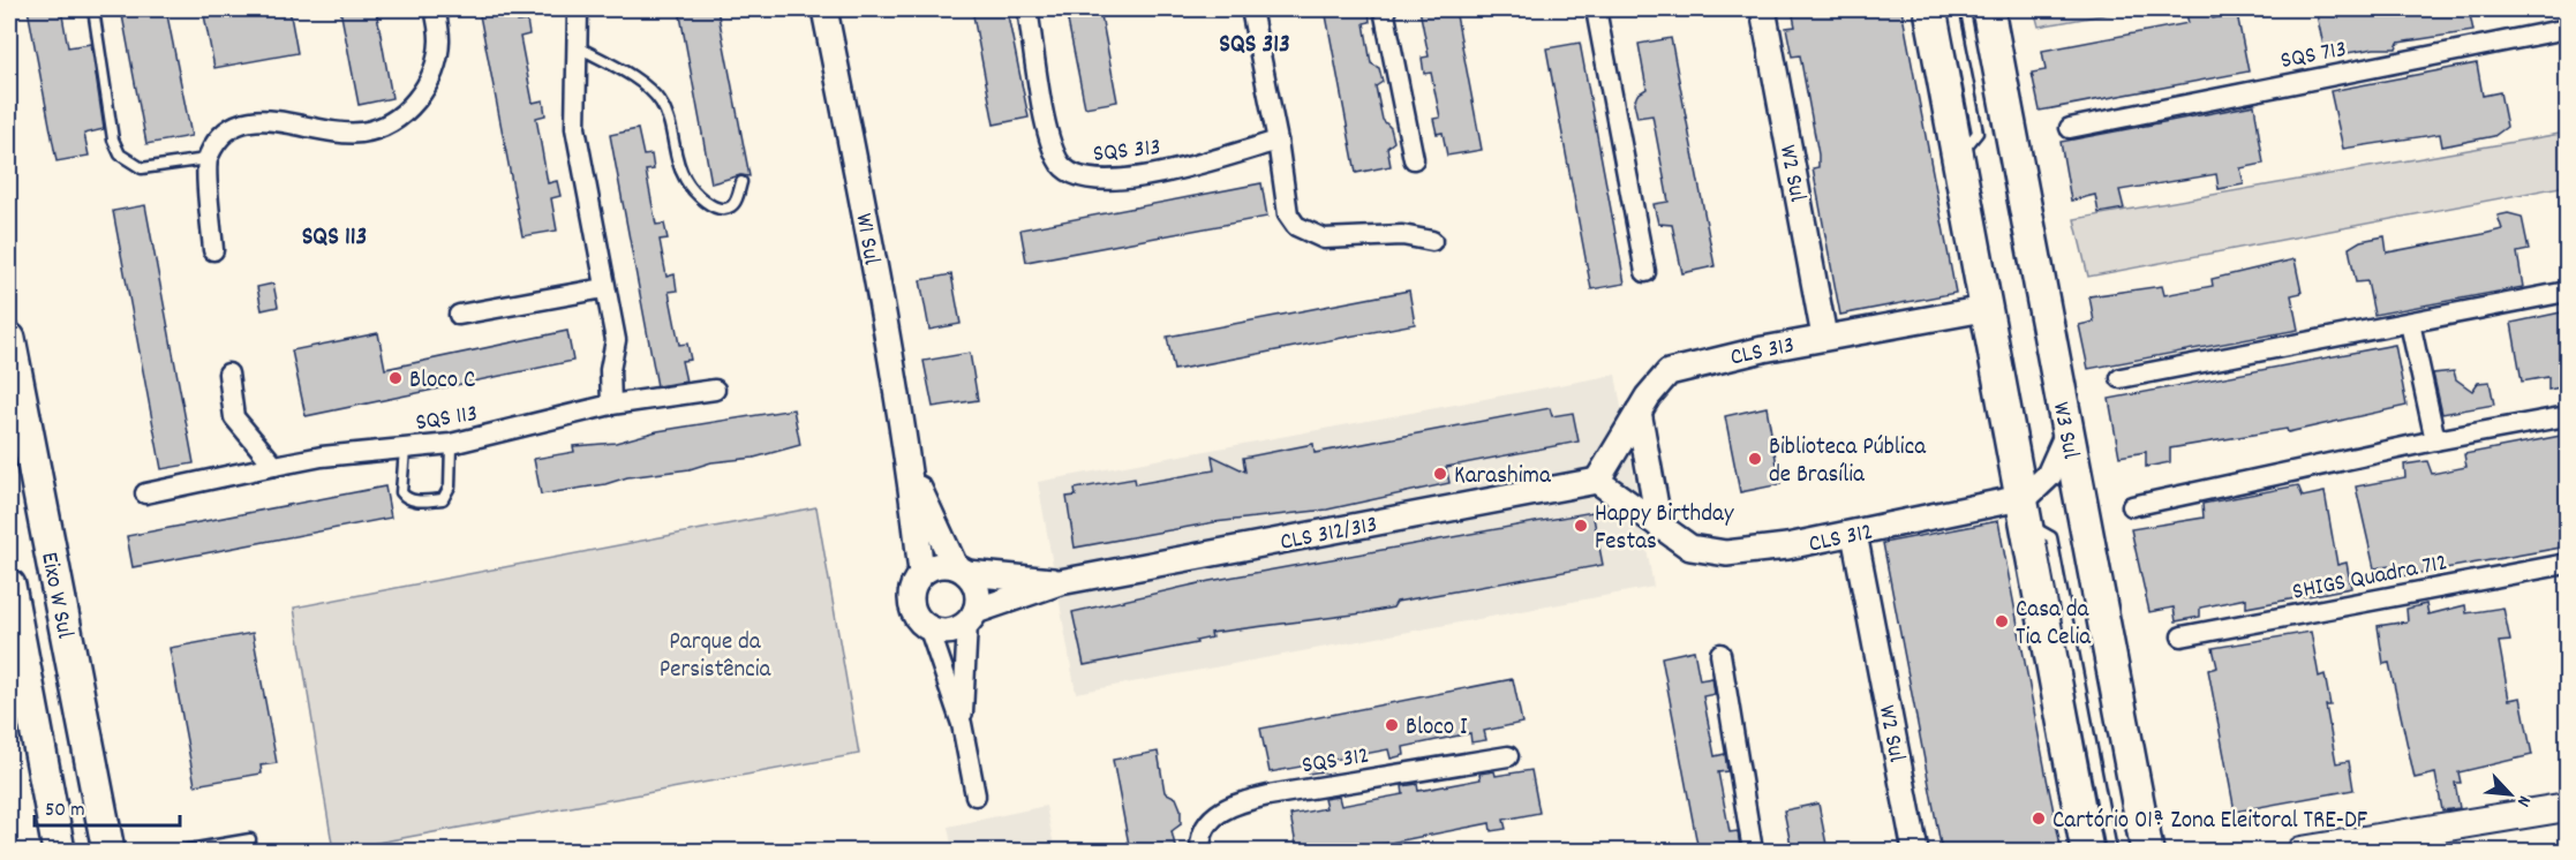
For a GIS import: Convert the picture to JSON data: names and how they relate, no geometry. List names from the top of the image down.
{
  "streets": {
    "main road": ["W3 Sul", "Eixo W Sul"],
    "street": [
      "SQS 713",
      "SQS 313",
      "W2 Sul",
      "W1 Sul",
      "CLS 313",
      "SQS 113",
      "CLS 312/313",
      "CLS 312",
      "SHIGS Quadra 712",
      "SQS 312"
    ]
  },
  "crossings": [
    ["W2 Sul", "CLS 313"],
    ["W2 Sul", "CLS 312"],
    ["W1 Sul", "CLS 312/313"],
    ["CLS 313", "CLS 312/313"],
    ["CLS 313", "CLS 312"],
    ["W3 Sul", "CLS 312"],
    ["CLS 312/313", "CLS 312"]
  ],
  "districts": ["SQS 313", "SQS 113"],
  "parks": ["Parque da Persistência"],
  "places": [
    "Bloco C",
    "Biblioteca Pública de Brasília",
    "Karashima",
    "Happy Birthday Festas",
    "Casa da Tia Celia",
    "Bloco I",
    "Cartório 01ª Zona Eleitoral TRE-DF"
  ],
  "scale_bar": "50 m",
  "north": "bottom right"
}
